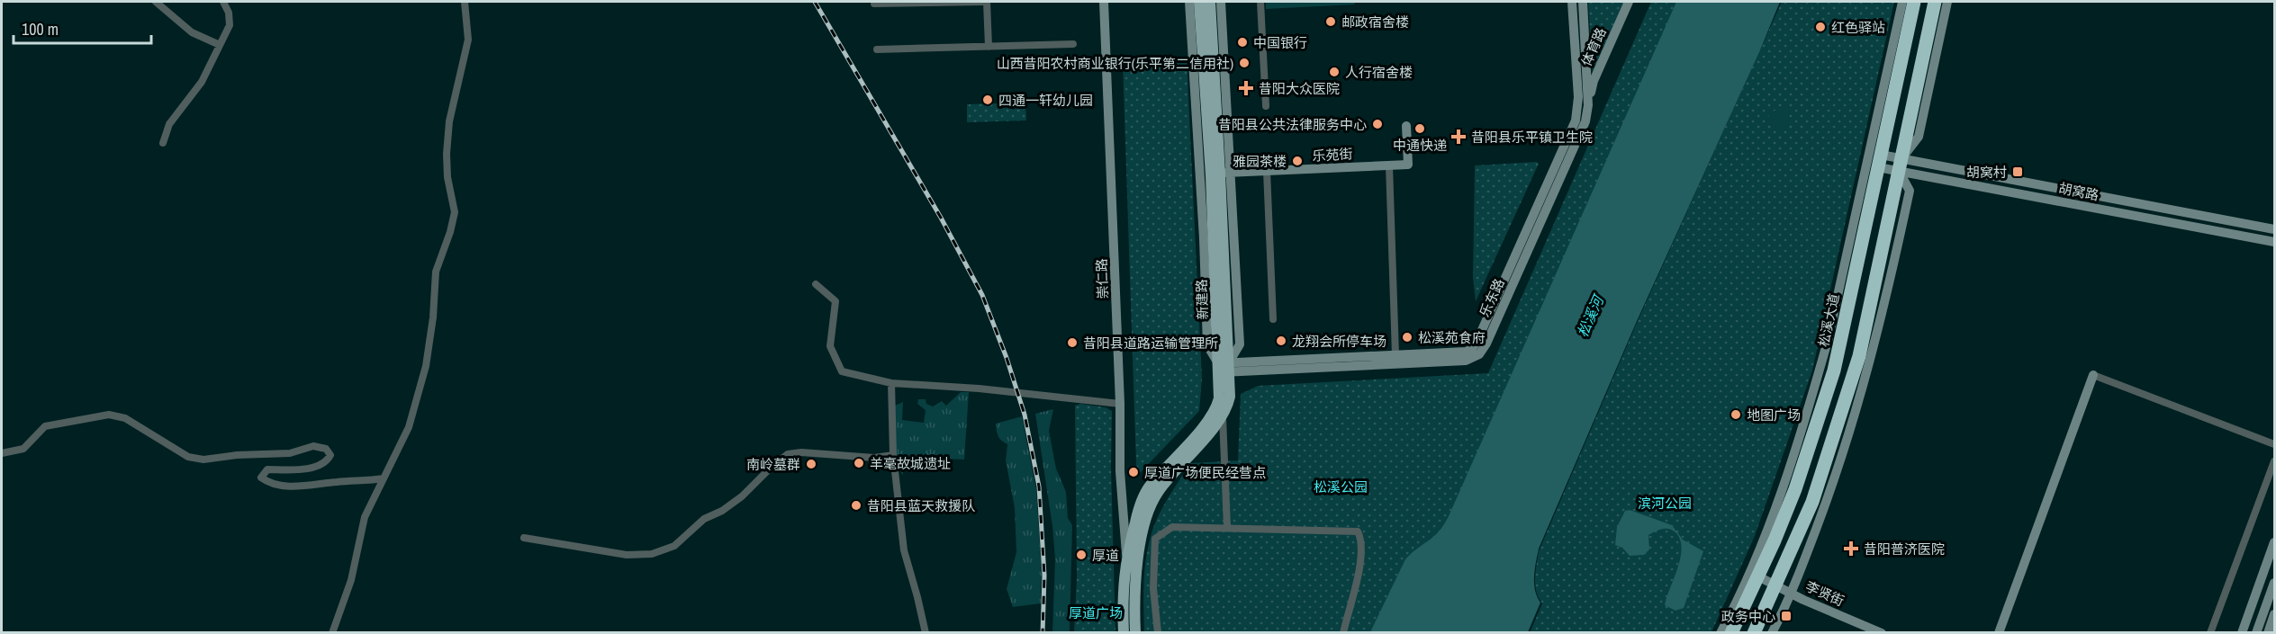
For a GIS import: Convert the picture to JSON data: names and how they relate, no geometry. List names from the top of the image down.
{
  "streets": {
    "highway": ["松溪大道"],
    "main road": [
      "体育路",
      "乐苑街",
      "胡窝路",
      "崇仁路",
      "乐东路",
      "新建路",
      "李贤街"
    ]
  },
  "crossings": [
    ["体育路", "乐东路"],
    ["乐苑街", "新建路"],
    ["胡窝路", "松溪大道"],
    ["崇仁路", "新建路"],
    ["乐东路", "新建路"],
    ["松溪大道", "李贤街"]
  ],
  "water": ["松溪河"],
  "parks": ["松溪公园", "滨河公园", "厚道广场"],
  "places": {
    "other": [
      "邮政宿舍楼",
      "红色驿站",
      "中国银行",
      "山西昔阳农村商业银行(乐平第二信用社)",
      "人行宿舍楼",
      "四通一轩幼儿园",
      "昔阳县公共法律服务中心",
      "中通快递",
      "雅园茶楼",
      "松溪苑食府",
      "龙翔会所停车场",
      "昔阳县道路运输管理所",
      "地图广场",
      "羊毫故城遗址",
      "南岭墓群",
      "厚道广场便民经营点",
      "昔阳县蓝天救援队",
      "厚道"
    ],
    "health": ["昔阳大众医院", "昔阳县乐平镇卫生院", "昔阳普济医院"],
    "transit": ["胡窝村", "政务中心"]
  },
  "scale_bar": "100 m"
}
